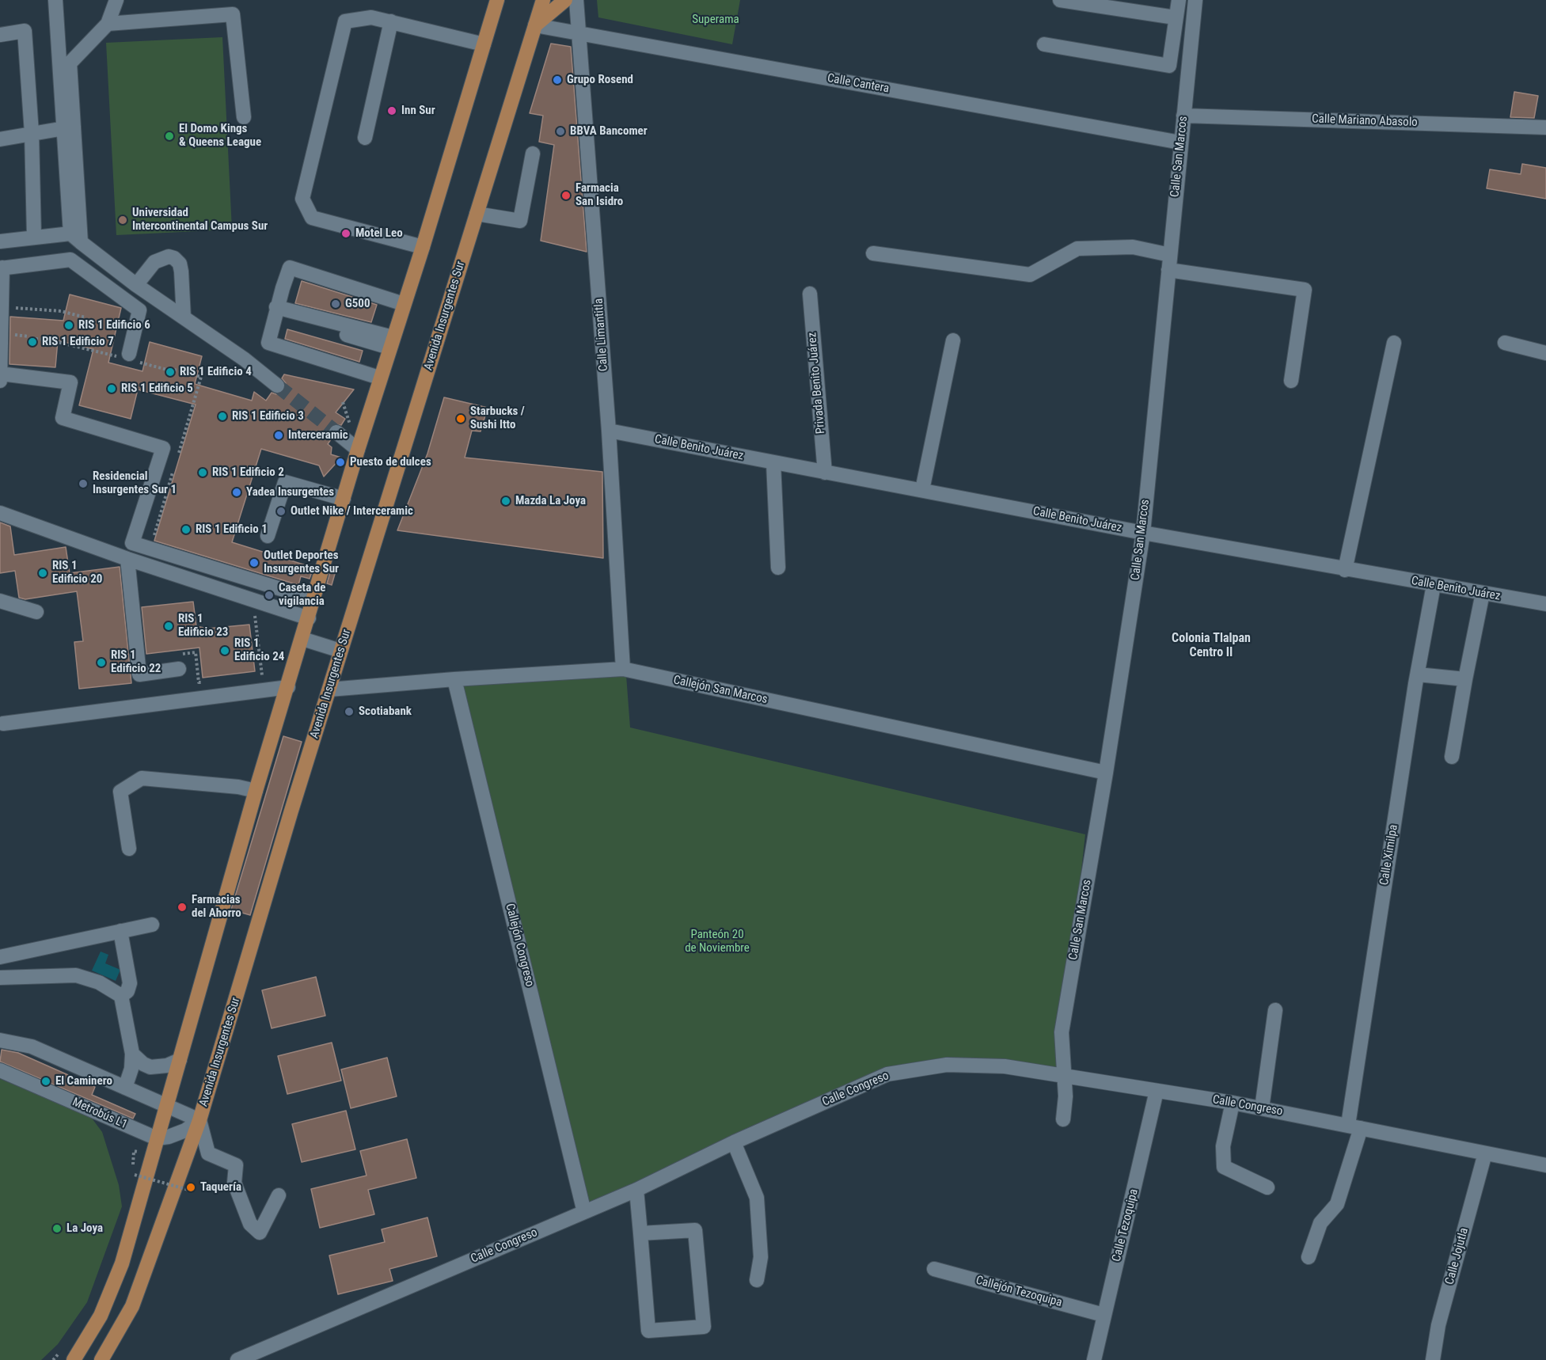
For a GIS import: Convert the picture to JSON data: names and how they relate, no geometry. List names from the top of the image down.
{
  "streets": {
    "main road": ["Avenida Insurgentes Sur"],
    "street": [
      "Calle Cantera",
      "Calle Mariano Abasolo",
      "Calle San Marcos",
      "Calle Limantitla",
      "Privada Benito Juárez",
      "Calle Benito Juárez",
      "Callejón San Marcos",
      "Calle Ximilpa",
      "Callejón Congreso",
      "Calle Congreso",
      "Metrobús L1",
      "Calle Tezoquipa",
      "Calle Jojutla",
      "Callejón Tezoquipa"
    ]
  },
  "crossings": [
    ["Calle Cantera", "Calle San Marcos"],
    ["Calle Cantera", "Avenida Insurgentes Sur"],
    ["Calle Cantera", "Calle Limantitla"],
    ["Calle Mariano Abasolo", "Calle San Marcos"],
    ["Calle San Marcos", "Calle Benito Juárez"],
    ["Calle San Marcos", "Callejón San Marcos"],
    ["Calle San Marcos", "Calle Congreso"],
    ["Avenida Insurgentes Sur", "Callejón San Marcos"],
    ["Calle Limantitla", "Calle Benito Juárez"],
    ["Calle Limantitla", "Callejón San Marcos"],
    ["Privada Benito Juárez", "Calle Benito Juárez"],
    ["Calle Benito Juárez", "Calle Ximilpa"],
    ["Callejón San Marcos", "Callejón Congreso"],
    ["Calle Ximilpa", "Calle Congreso"],
    ["Callejón Congreso", "Calle Congreso"],
    ["Calle Congreso", "Calle Tezoquipa"],
    ["Calle Congreso", "Calle Jojutla"],
    ["Calle Tezoquipa", "Callejón Tezoquipa"]
  ],
  "districts": ["Colonia Tlalpan Centro II"],
  "parks": ["Superama", "Panteón 20 de Noviembre"],
  "places": [
    "Grupo Rosend",
    "Inn Sur",
    "BBVA Bancomer",
    "El Domo Kings & Queens League",
    "Farmacia San Isidro",
    "Universidad Intercontinental Campus Sur",
    "Motel Leo",
    "G500",
    "RIS 1 Edificio 6",
    "RIS 1 Edificio 7",
    "RIS 1 Edificio 4",
    "RIS 1 Edificio 5",
    "RIS 1 Edificio 3",
    "Starbucks / Sushi Itto",
    "Interceramic",
    "Puesto de dulces",
    "RIS 1 Edificio 2",
    "Residencial Insurgentes Sur 1",
    "Yadea Insurgentes",
    "Mazda La Joya",
    "Outlet Nike / Interceramic",
    "RIS 1 Edificio 1",
    "Outlet Deportes Insurgentes Sur",
    "RIS 1 Edificio 20",
    "Caseta de vigilancia",
    "RIS 1 Edificio 23",
    "RIS 1 Edificio 24",
    "RIS 1 Edificio 22",
    "Scotiabank",
    "Farmacias del Ahorro",
    "El Caminero",
    "Taquería",
    "La Joya"
  ]
}
